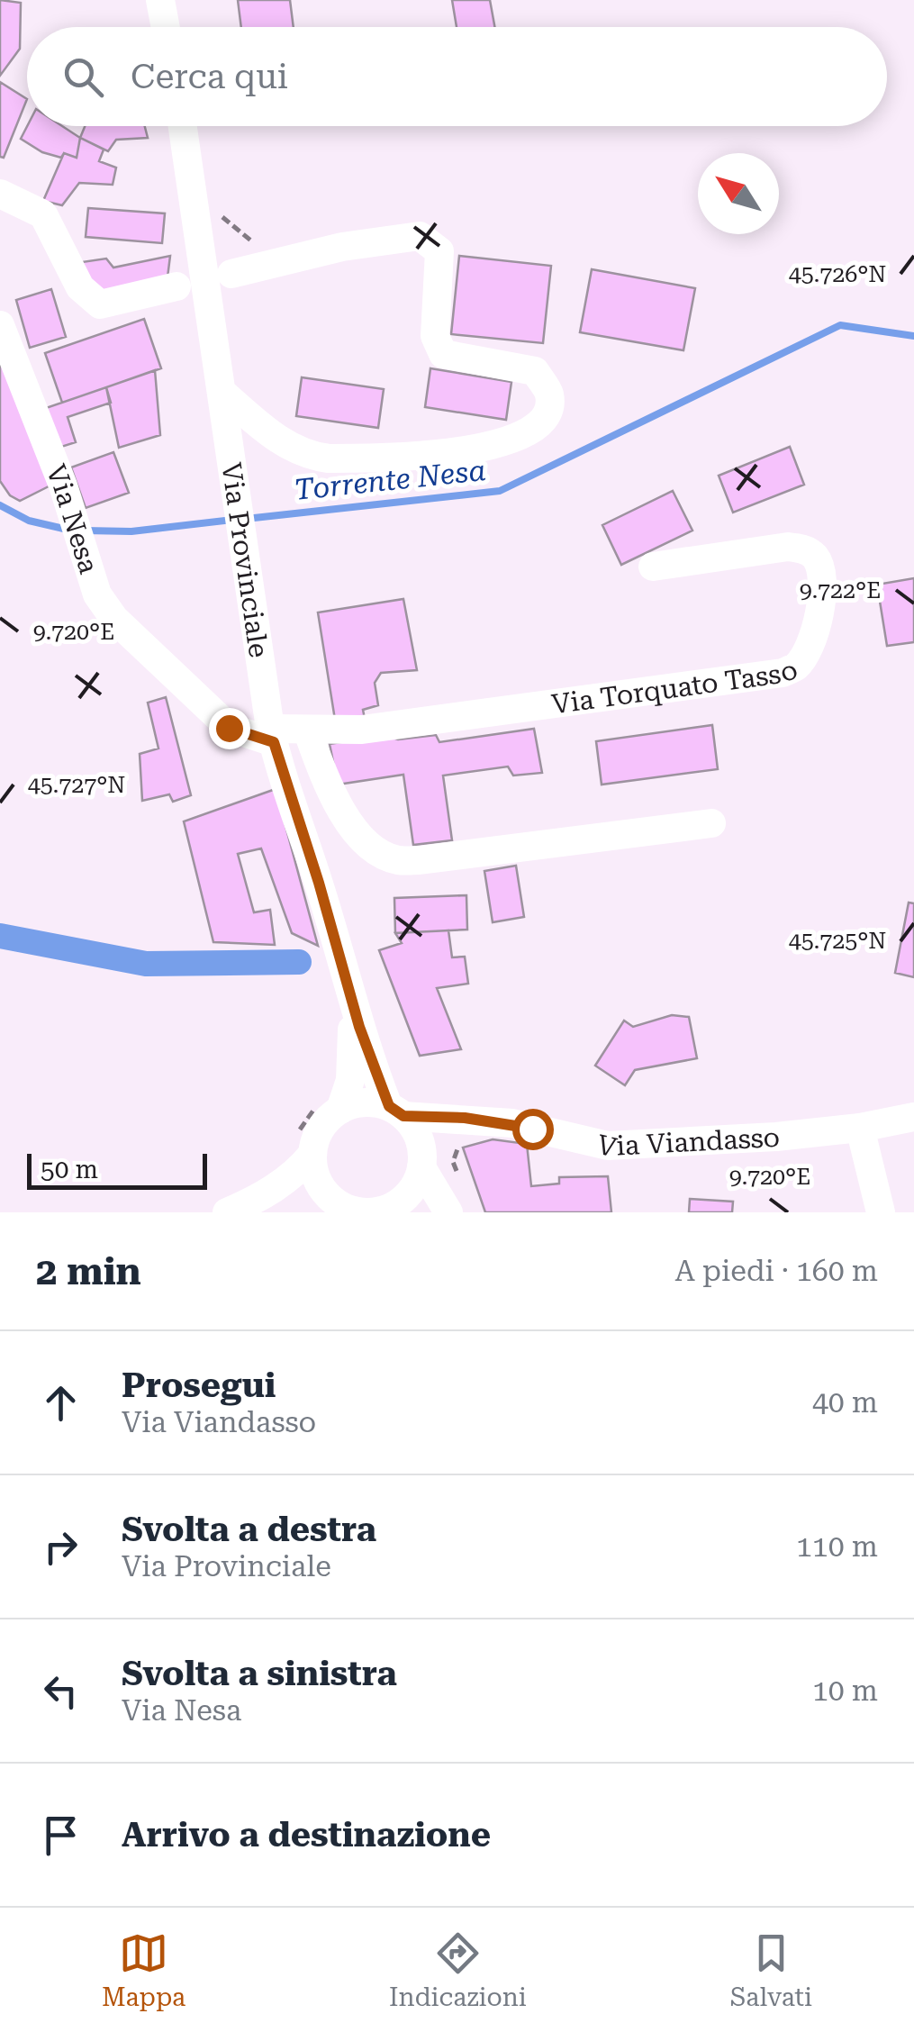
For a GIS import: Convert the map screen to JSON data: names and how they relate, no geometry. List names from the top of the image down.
{
  "streets": {
    "street": [
      "Via Nesa",
      "Via Provinciale",
      "Via Torquato Tasso",
      "Via Viandasso"
    ]
  },
  "crossings": [
    ["Via Nesa", "Via Provinciale"],
    ["Via Nesa", "Via Torquato Tasso"],
    ["Via Provinciale", "Via Torquato Tasso"],
    ["Via Provinciale", "Via Viandasso"]
  ],
  "water": ["Torrente Nesa"],
  "scale_bar": "50 m",
  "north": "top left",
  "page": {
    "search": "Cerca qui",
    "scale": "50 m",
    "heading": ["2 min", "A piedi · 160 m"],
    "list": [
      ["Prosegui", "Via Viandasso", "40 m"],
      ["Svolta a destra", "Via Provinciale", "110 m"],
      ["Svolta a sinistra", "Via Nesa", "10 m"],
      "Arrivo a destinazione"
    ],
    "nav": ["Mappa", "Indicazioni", "Salvati"]
  },
  "coordinates": [
    "45.726°N",
    "9.722°E",
    "9.720°E",
    "45.727°N",
    "45.725°N"
  ]
}
